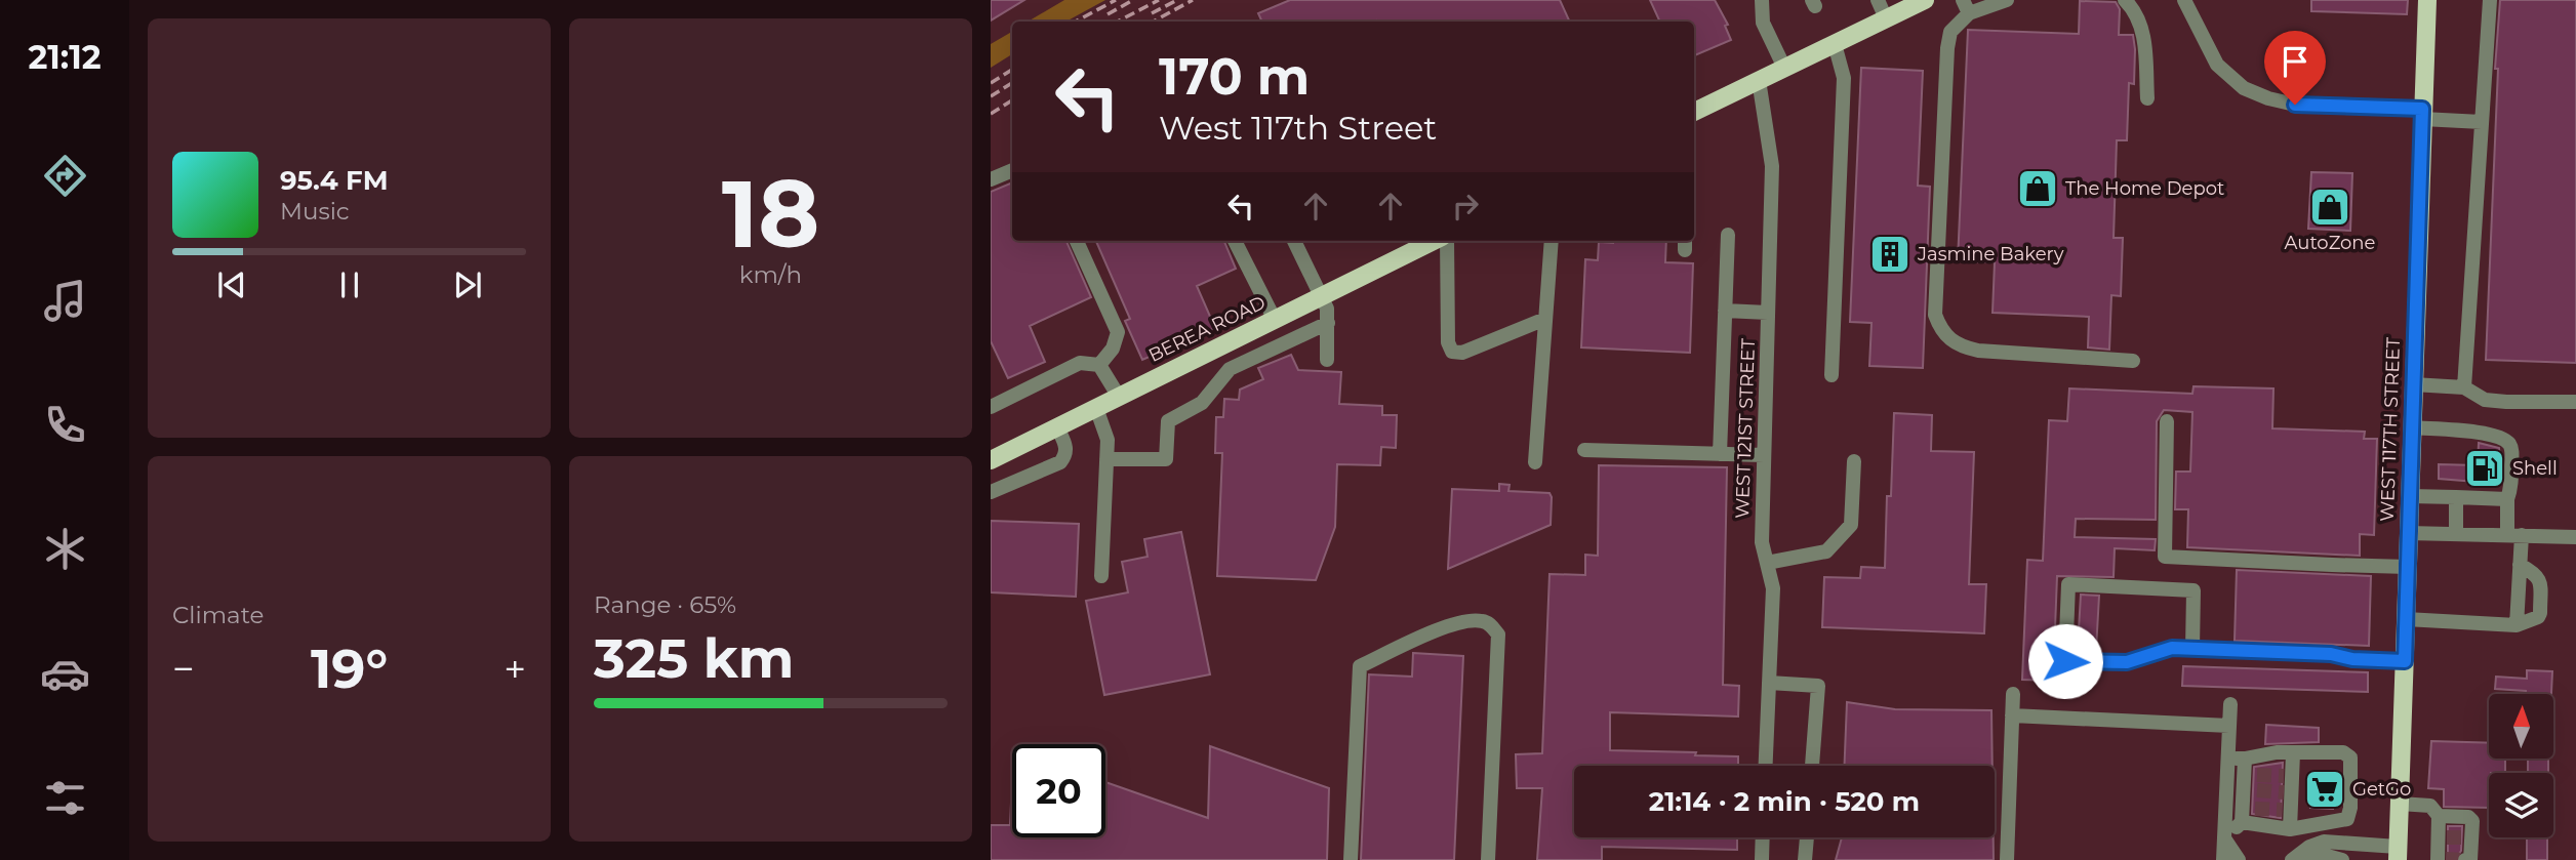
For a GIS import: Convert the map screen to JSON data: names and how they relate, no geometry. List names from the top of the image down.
{
  "streets": {
    "main road": ["BEREA ROAD", "WEST 117TH STREET"],
    "street": ["WEST 121ST STREET"]
  },
  "places": {
    "shop": ["The Home Depot", "AutoZone"],
    "building": ["Jasmine Bakery"],
    "fuel station": ["Shell"],
    "supermarket": ["GetGo"]
  },
  "north": "top",
  "page": {
    "tabs": "21:12",
    "tile": [
      ["18", "km/h"],
      "Climate",
      ["Range · 65%", "325 km"]
    ],
    "turn": ["170 m", "West 117th Street"],
    "song": ["95.4 FM", "Music"],
    "heat": ["−", "19°", "+"],
    "limit": "20",
    "trip": "21:14 · 2 min · 520 m"
  }
}
